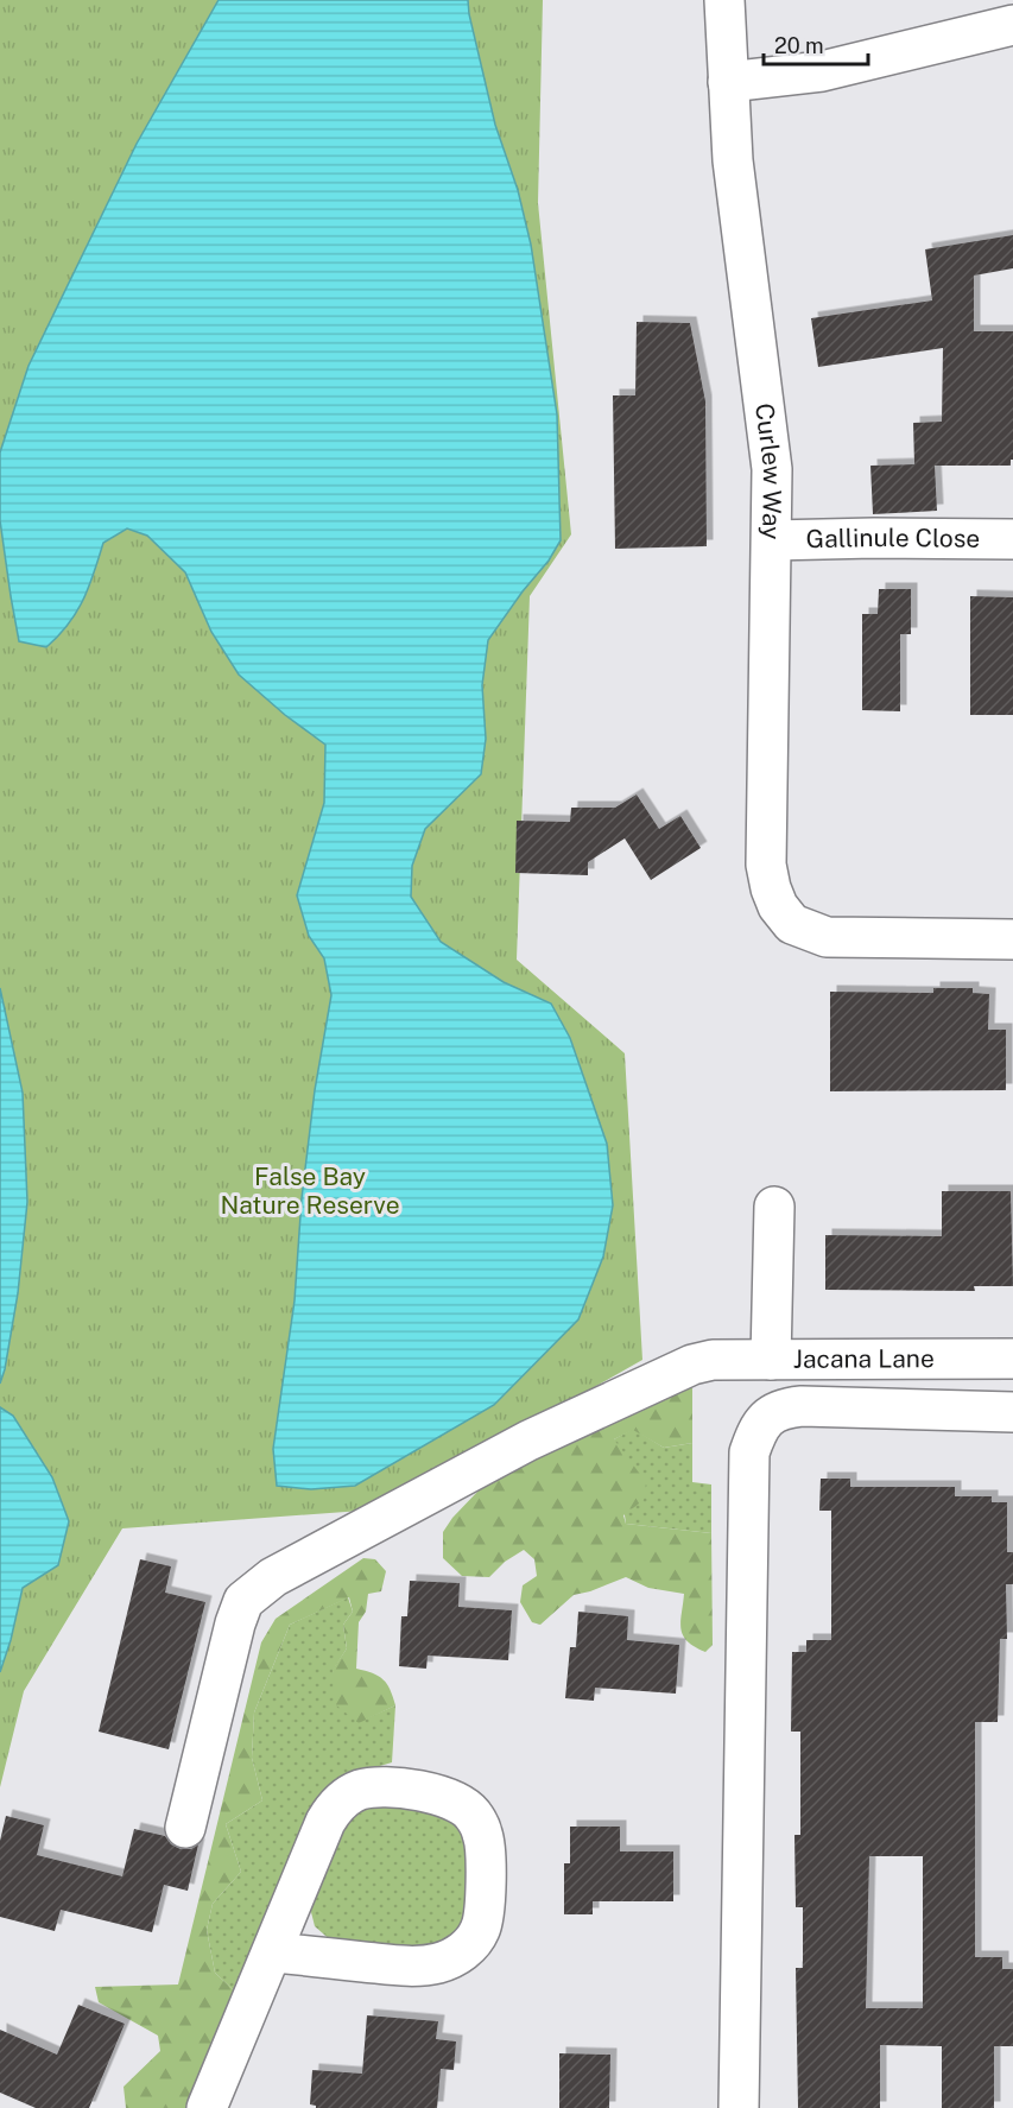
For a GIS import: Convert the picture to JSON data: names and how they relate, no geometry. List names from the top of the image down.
{
  "streets": {
    "street": ["Curlew Way", "Gallinule Close", "Jacana Lane"]
  },
  "crossings": [
    ["Curlew Way", "Gallinule Close"]
  ],
  "parks": ["False Bay Nature Reserve"],
  "scale_bar": "20 m"
}
